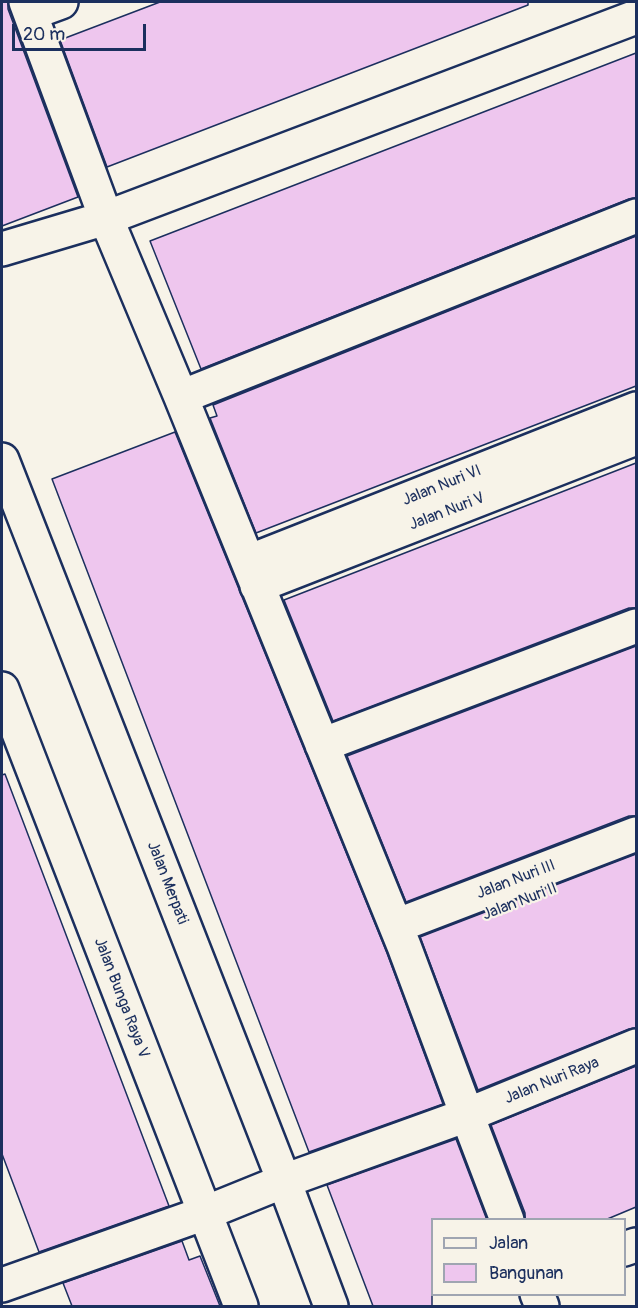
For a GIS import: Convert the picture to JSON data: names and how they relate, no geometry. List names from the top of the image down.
{
  "streets": {
    "street": [
      "Jalan Nuri VI",
      "Jalan Nuri V",
      "Jalan Nuri III",
      "Jalan Merpati",
      "Jalan Nuri II",
      "Jalan Bunga Raya V",
      "Jalan Nuri Raya"
    ]
  },
  "crossings": [
    ["Jalan Nuri VI", "Jalan Nuri V"],
    ["Jalan Nuri III", "Jalan Nuri II"],
    ["Jalan Merpati", "Jalan Nuri Raya"],
    ["Jalan Bunga Raya V", "Jalan Nuri Raya"]
  ],
  "legend": ["Jalan", "Bangunan"],
  "scale_bar": "20 m"
}
